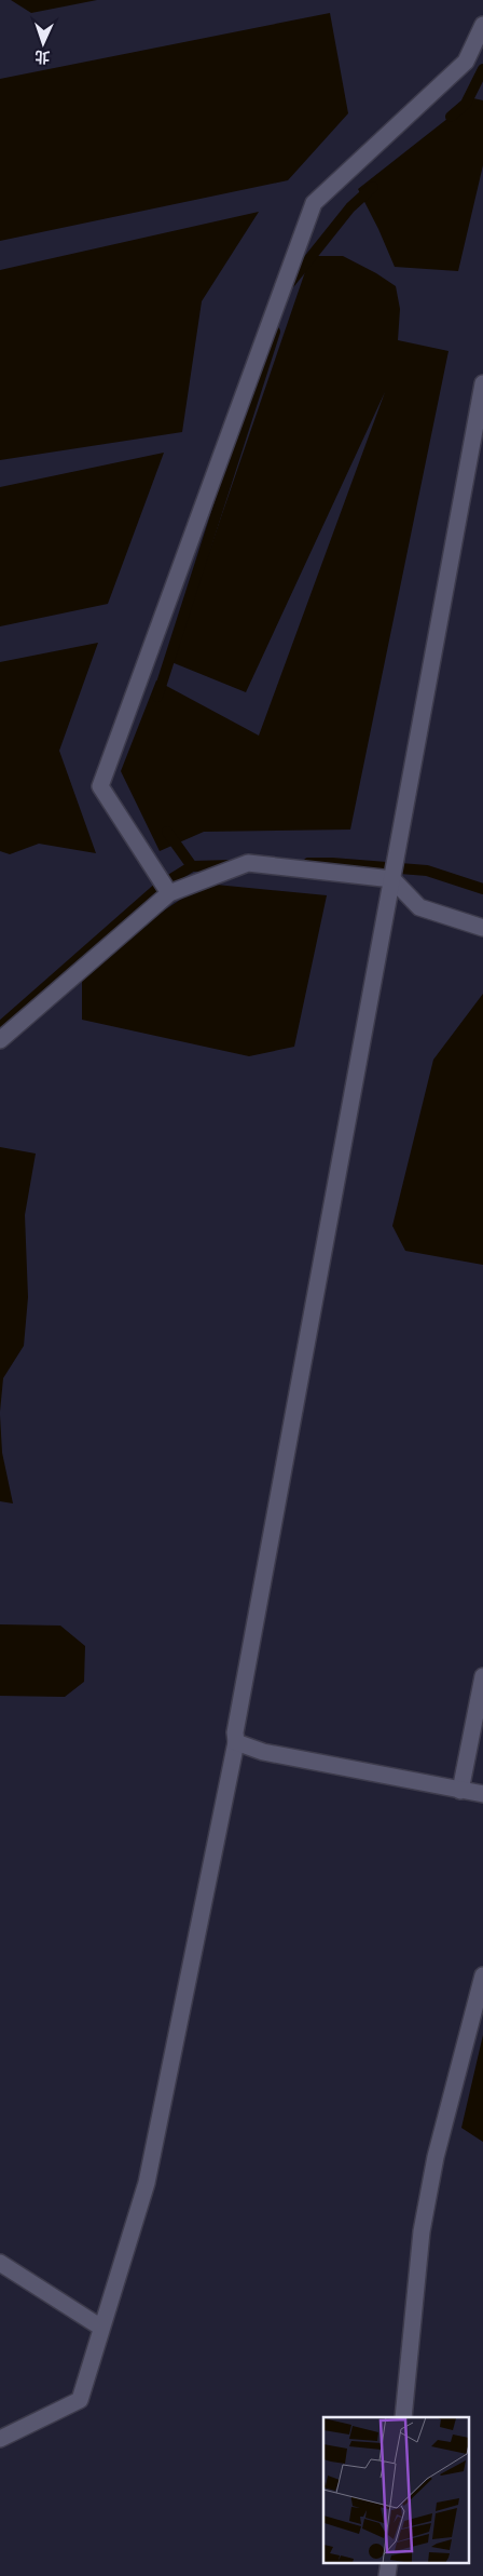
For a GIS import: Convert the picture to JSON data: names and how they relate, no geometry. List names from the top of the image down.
{
  "north": "bottom"
}
